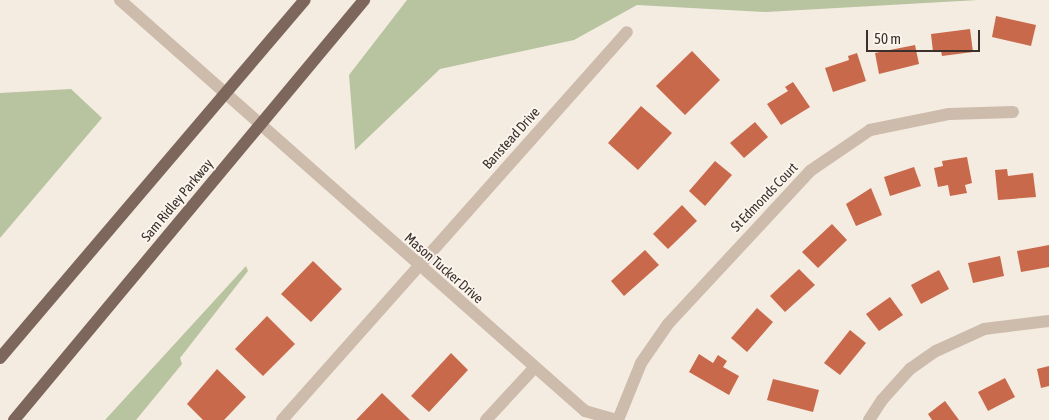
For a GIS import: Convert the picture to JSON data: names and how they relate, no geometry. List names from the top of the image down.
{
  "streets": {
    "main road": ["Sam Ridley Parkway"],
    "street": ["Banstead Drive", "St Edmonds Court", "Mason Tucker Drive"]
  },
  "crossings": [
    ["Banstead Drive", "Mason Tucker Drive"],
    ["St Edmonds Court", "Mason Tucker Drive"],
    ["Sam Ridley Parkway", "Mason Tucker Drive"]
  ],
  "scale_bar": "50 m"
}
